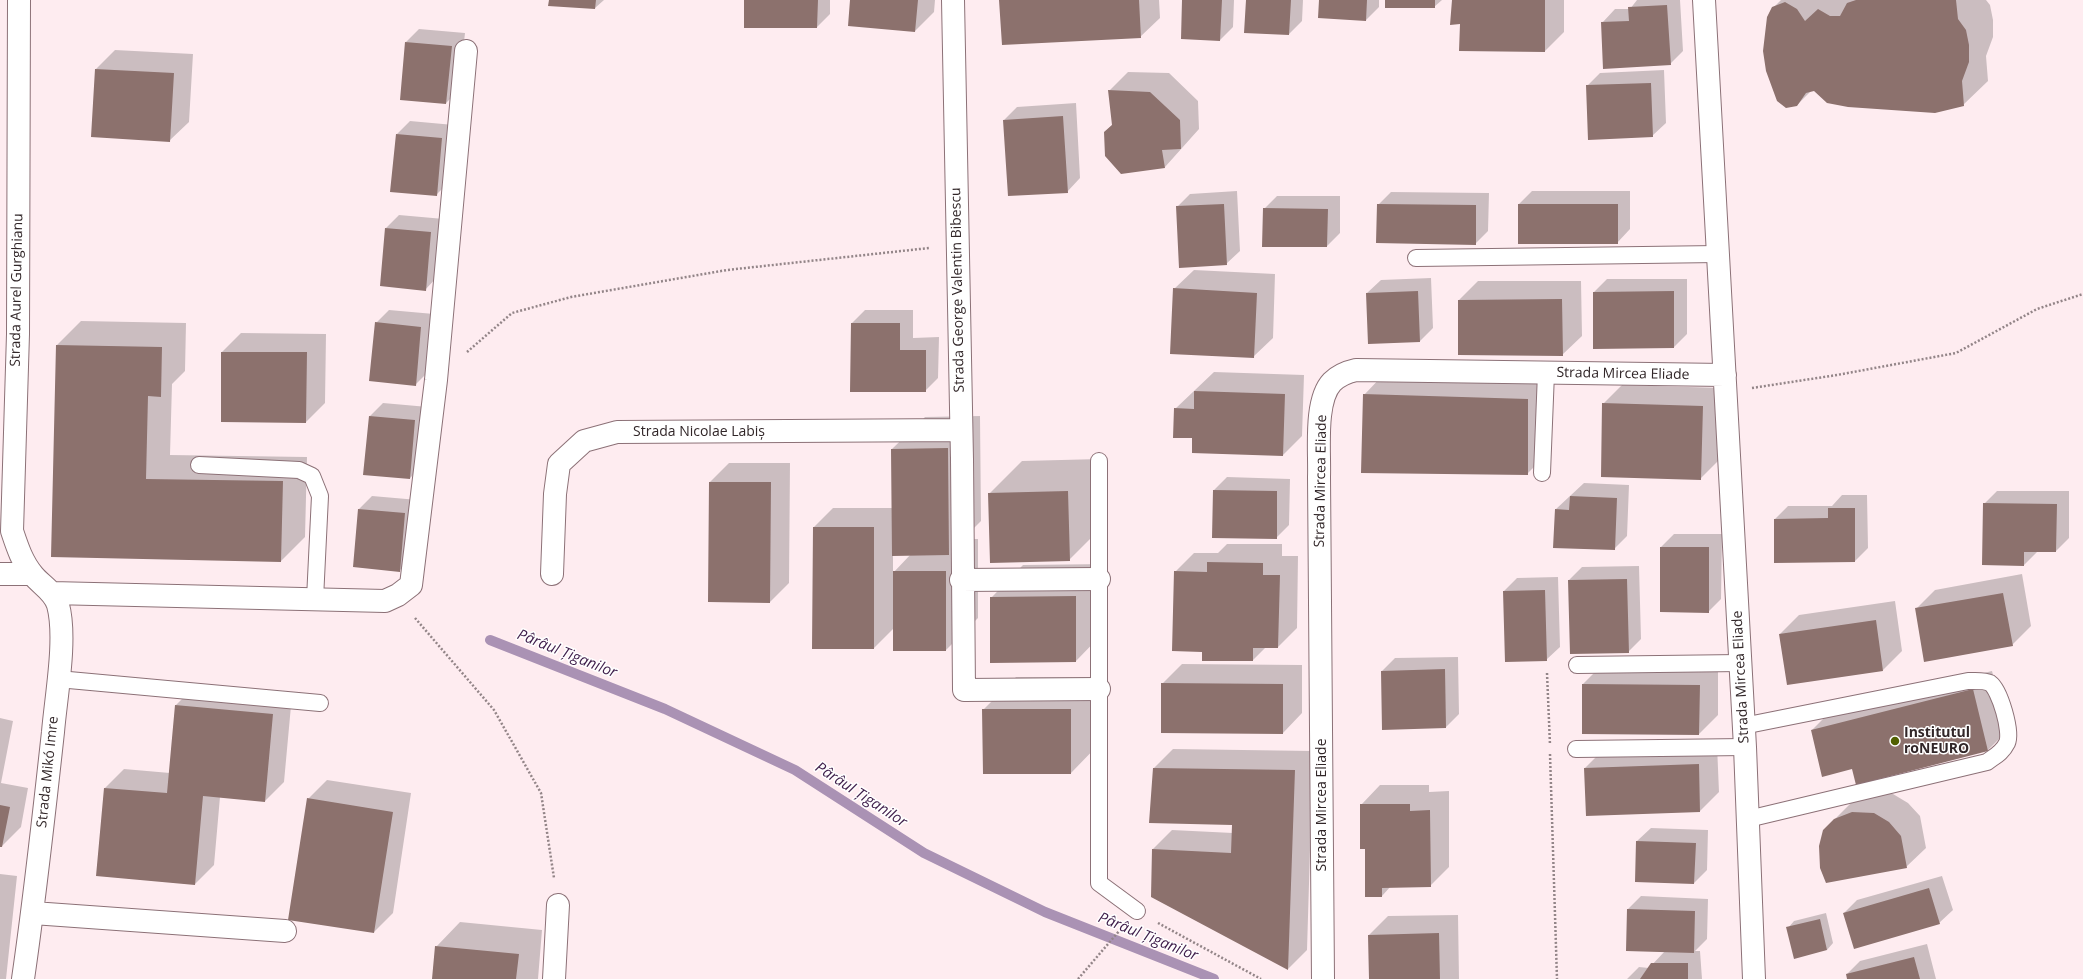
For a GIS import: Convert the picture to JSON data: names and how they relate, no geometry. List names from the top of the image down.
{
  "streets": {
    "street": [
      "Strada Aurel Gurghianu",
      "Strada George Valentin Bibescu",
      "Strada Mircea Eliade",
      "Strada Nicolae Labiș",
      "Strada Mikó Imre"
    ]
  },
  "crossings": [
    ["Strada Aurel Gurghianu", "Strada Mikó Imre"],
    ["Strada George Valentin Bibescu", "Strada Nicolae Labiș"]
  ],
  "water": ["Pârâul Țiganilor"],
  "places": ["Institutul roNEURO"]
}
